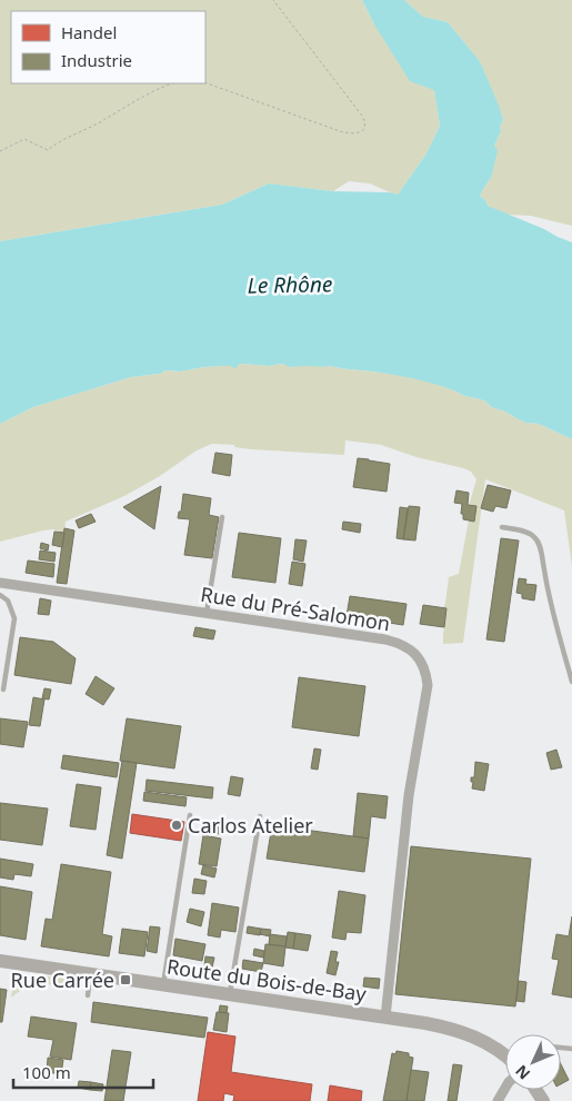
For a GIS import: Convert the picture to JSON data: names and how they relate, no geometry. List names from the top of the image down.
{
  "streets": {
    "main road": ["Route du Bois-de-Bay"],
    "street": ["Rue du Pré-Salomon"]
  },
  "crossings": [
    ["Rue du Pré-Salomon", "Route du Bois-de-Bay"]
  ],
  "water": ["Le Rhône"],
  "places": {
    "other": ["Carlos Atelier"],
    "transit": ["Rue Carrée"]
  },
  "legend": ["Handel", "Industrie"],
  "scale_bar": "100 m",
  "north": "bottom left"
}
